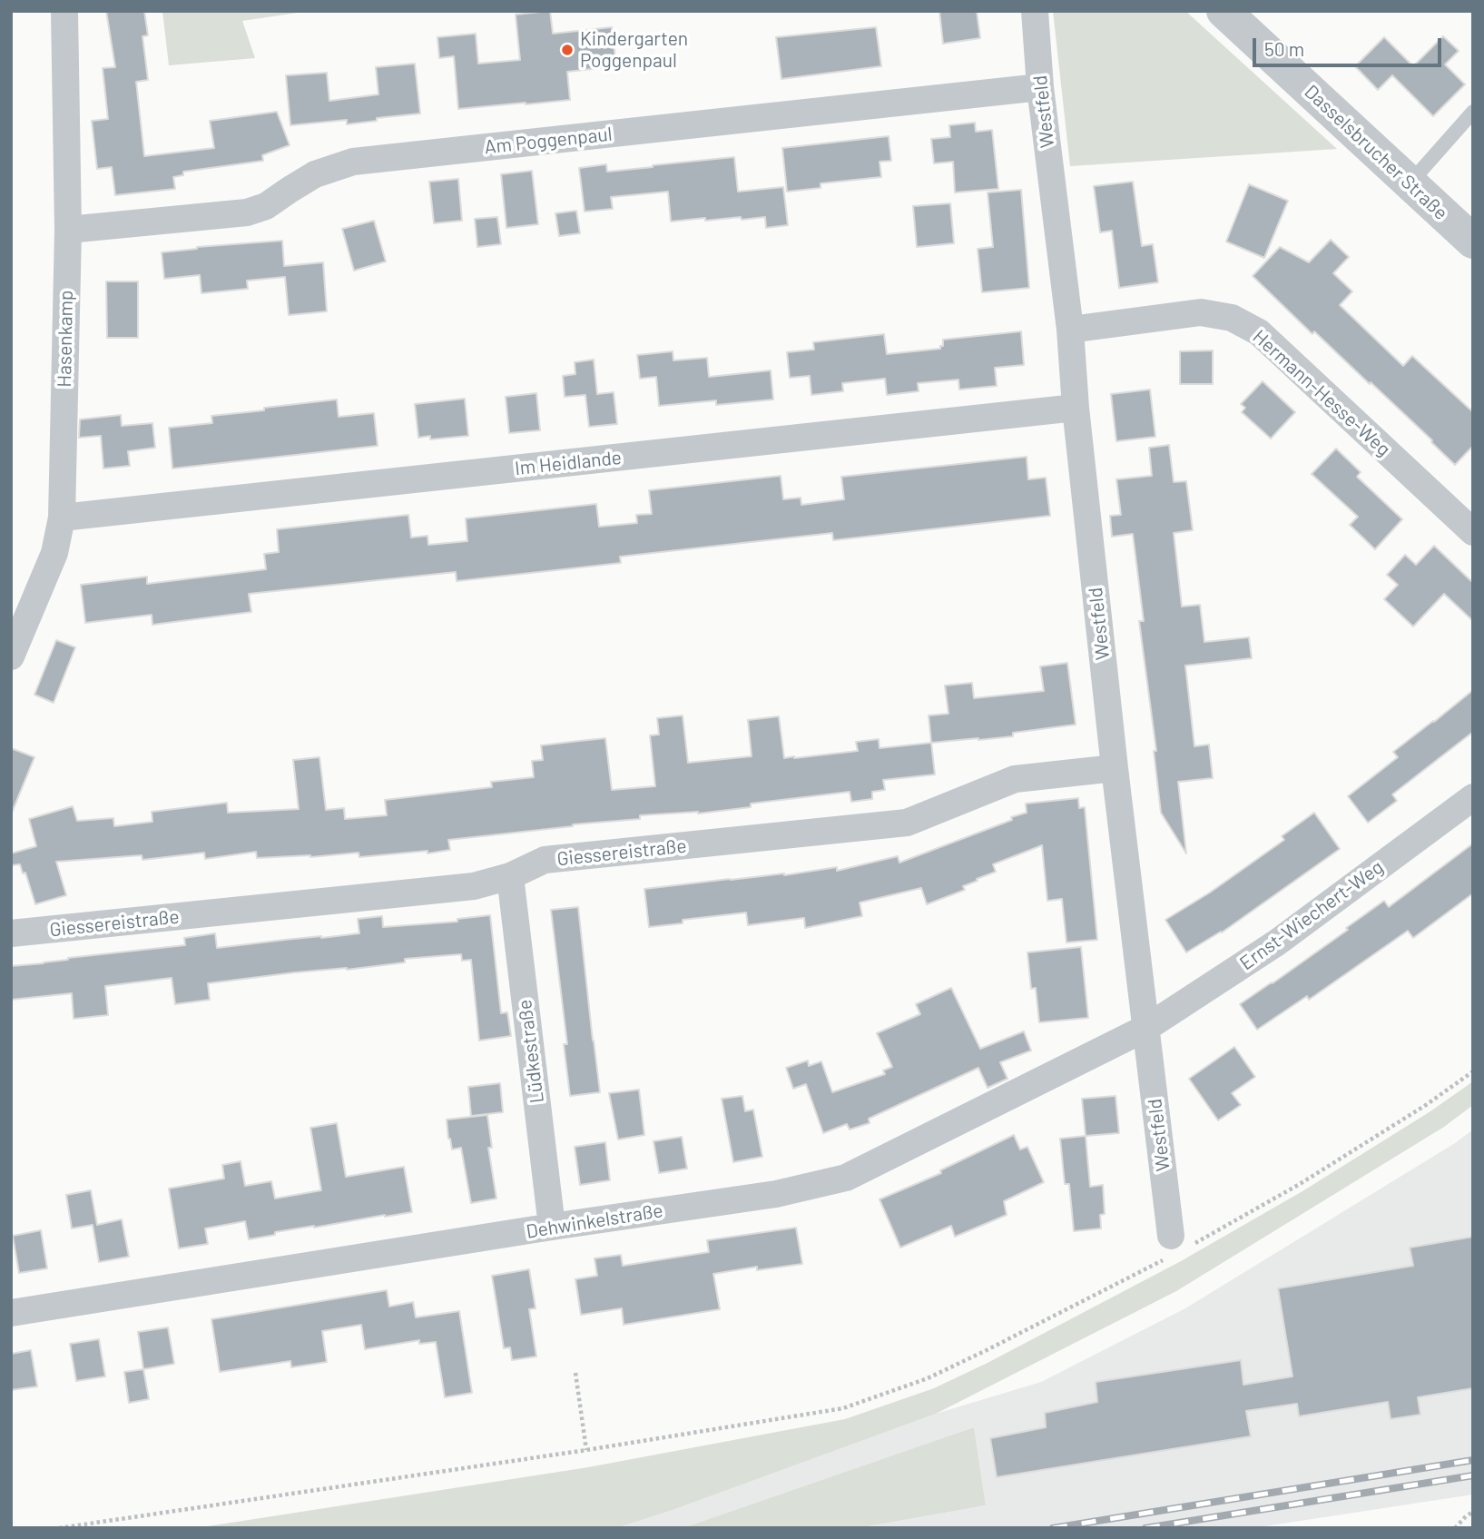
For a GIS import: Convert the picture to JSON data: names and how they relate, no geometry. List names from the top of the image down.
{
  "streets": {
    "street": [
      "Westfeld",
      "Am Poggenpaul",
      "Dasselsbrucher Straße",
      "Hasenkamp",
      "Hermann-Hesse-Weg",
      "Im Heidlande",
      "Giessereistraße",
      "Ernst-Wiechert-Weg",
      "Lüdkestraße",
      "Dehwinkelstraße"
    ]
  },
  "crossings": [
    ["Westfeld", "Am Poggenpaul"],
    ["Westfeld", "Hermann-Hesse-Weg"],
    ["Westfeld", "Im Heidlande"],
    ["Westfeld", "Giessereistraße"],
    ["Westfeld", "Ernst-Wiechert-Weg"],
    ["Westfeld", "Dehwinkelstraße"],
    ["Am Poggenpaul", "Hasenkamp"],
    ["Hasenkamp", "Im Heidlande"],
    ["Giessereistraße", "Lüdkestraße"],
    ["Ernst-Wiechert-Weg", "Dehwinkelstraße"],
    ["Lüdkestraße", "Dehwinkelstraße"]
  ],
  "places": ["Kindergarten Poggenpaul"],
  "scale_bar": "50 m"
}
